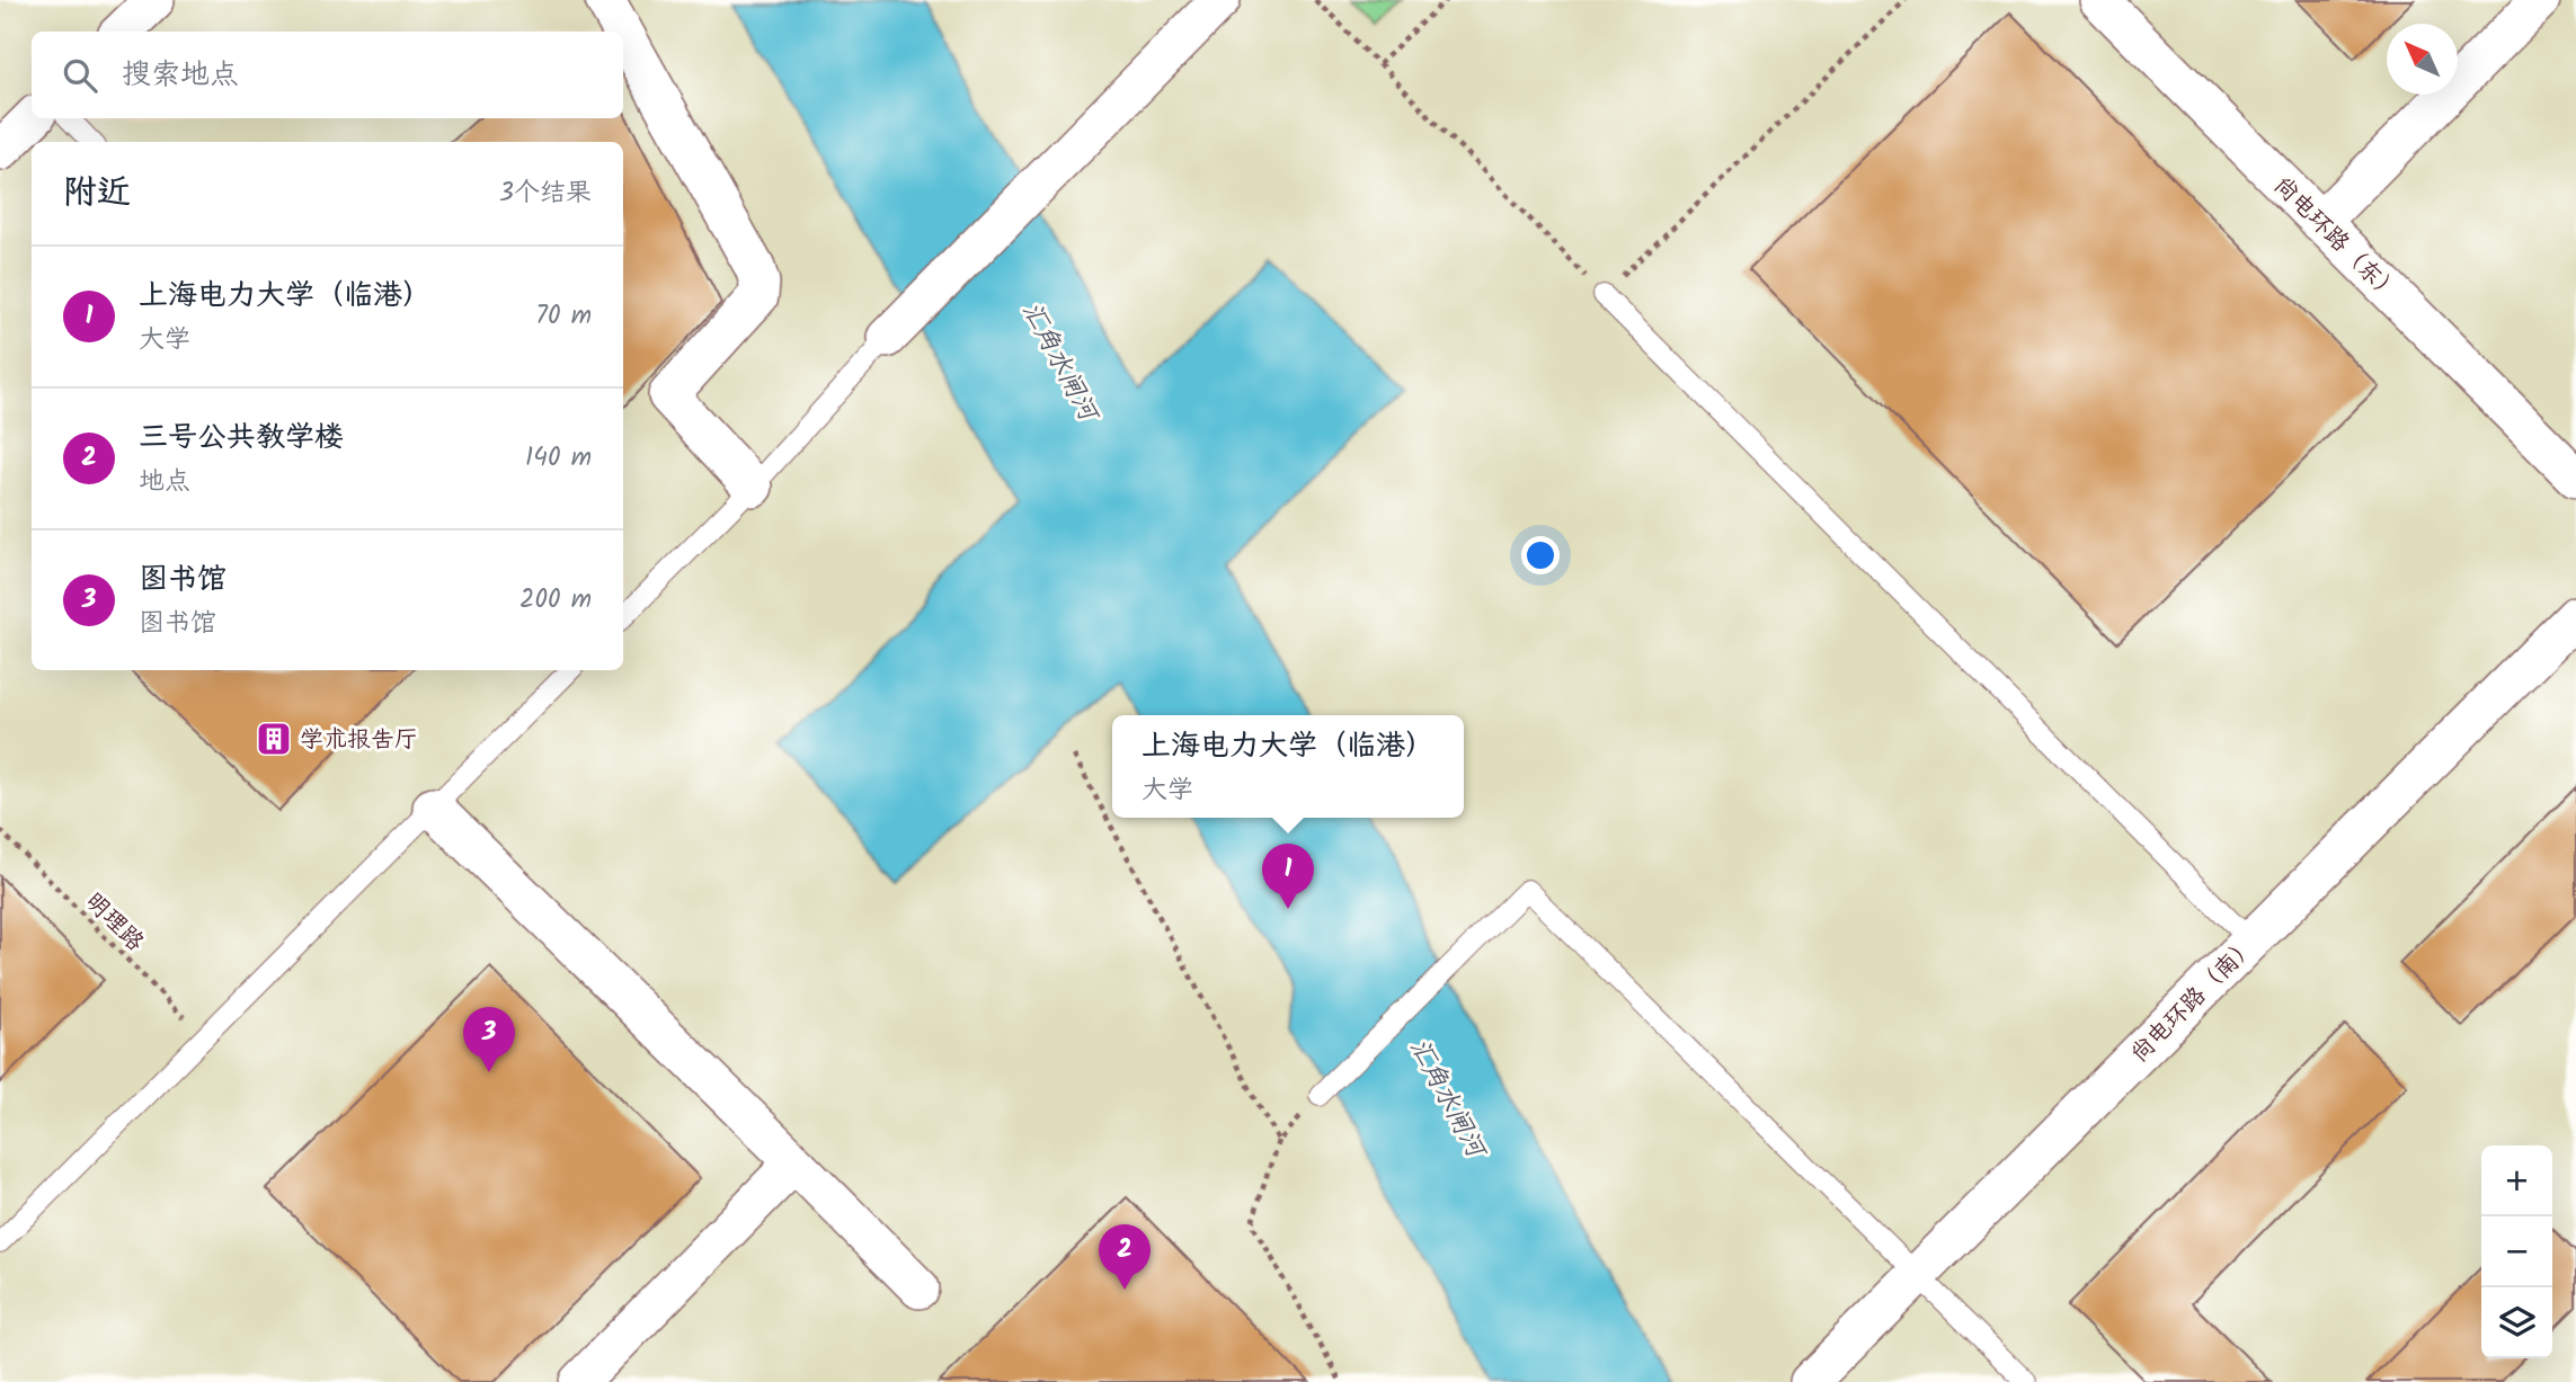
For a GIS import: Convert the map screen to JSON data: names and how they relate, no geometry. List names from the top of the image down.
{
  "streets": {
    "street": ["尚电环路（东）", "尚电环路（南）"],
    "path": ["明理路"]
  },
  "water": ["汇角水闸河"],
  "places": {
    "building": ["学术报告厅"]
  },
  "north": "top left",
  "page": {
    "search": "搜索地点",
    "heading": ["附近", "3个结果"],
    "list": [
      {
        "mark": "1",
        "name": "上海电力大学（临港）",
        "note": "大学",
        "value": "70 m"
      },
      {
        "mark": "2",
        "name": "三号公共教学楼",
        "note": "地点",
        "value": "140 m"
      },
      {
        "mark": "3",
        "name": "图书馆",
        "note": "图书馆",
        "value": "200 m"
      }
    ],
    "popup": ["上海电力大学（临港）", "大学"],
    "pins": ["1", "3", "2"],
    "map_buttons": ["+", "−"]
  }
}
